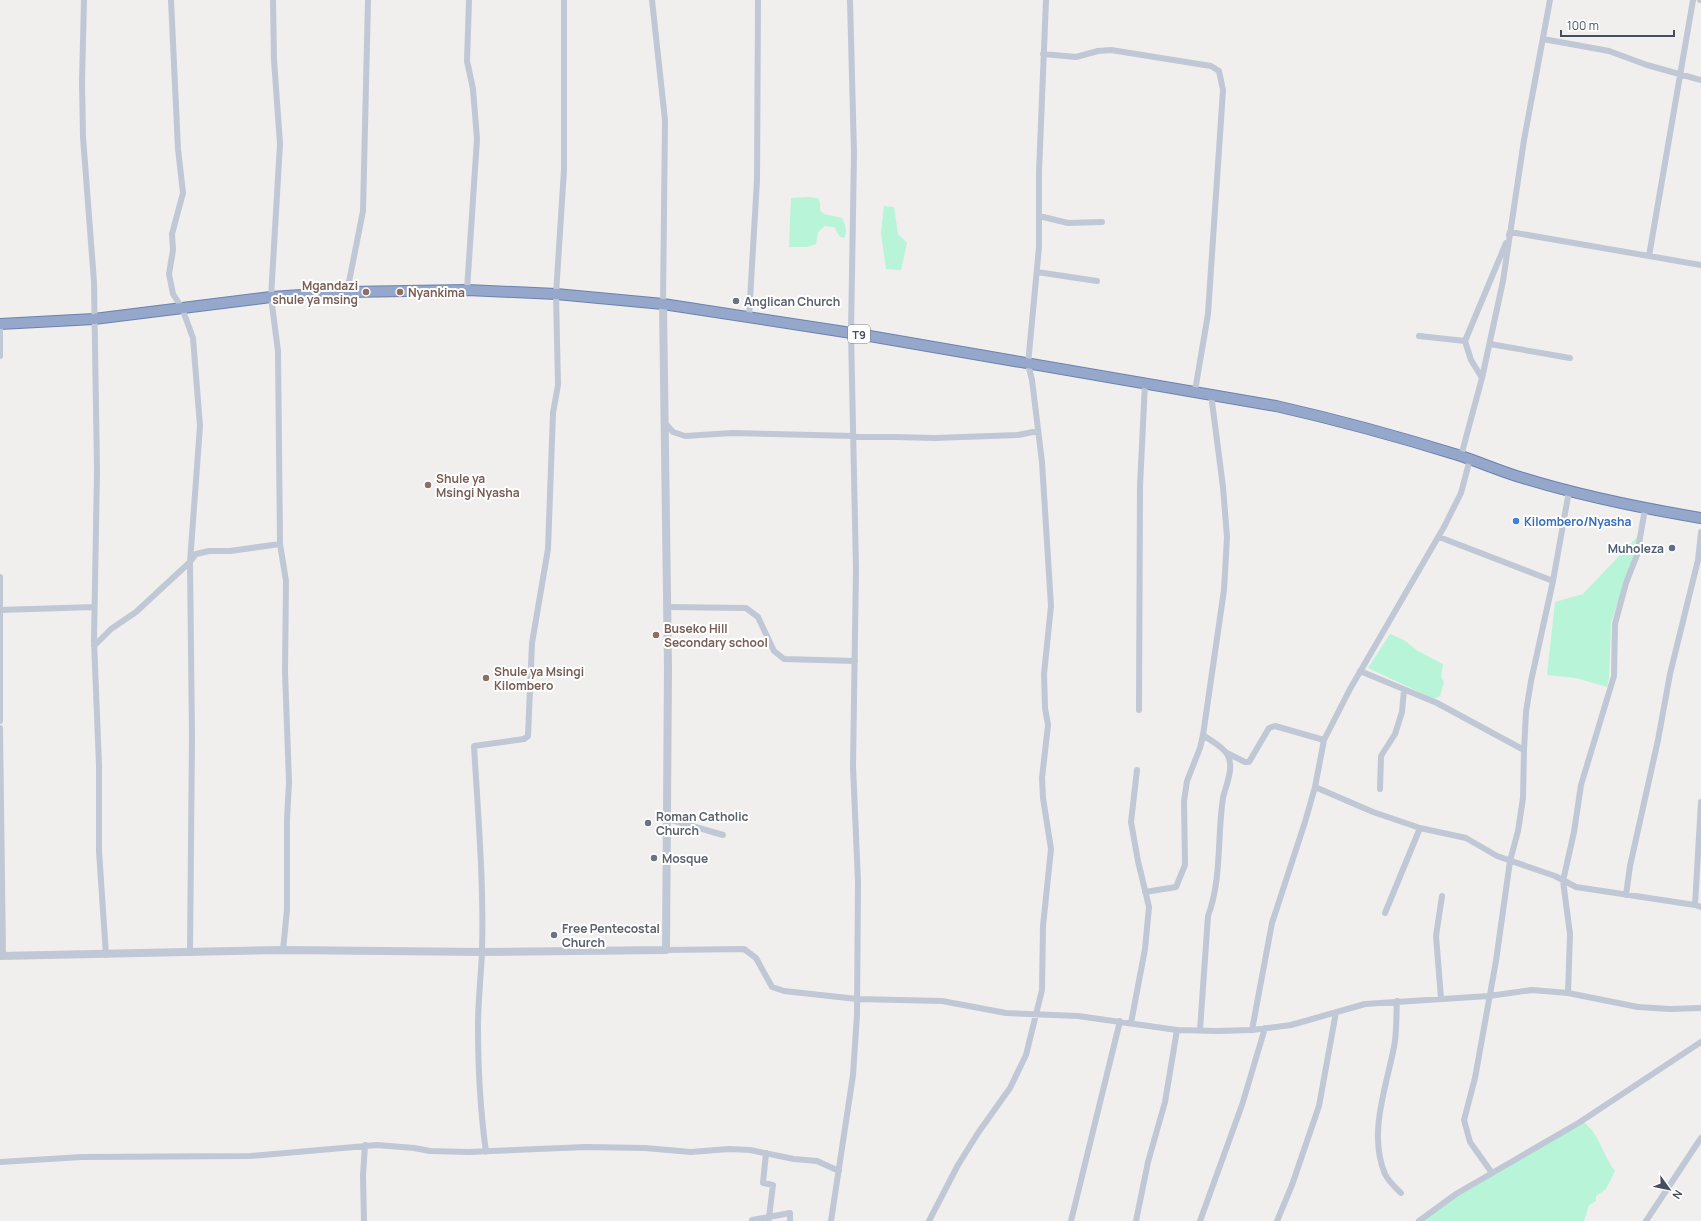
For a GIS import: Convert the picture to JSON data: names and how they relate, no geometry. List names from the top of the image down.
{
  "streets": {
    "highway": ["T9"]
  },
  "places": [
    "Mgandazi shule ya msing",
    "Nyankima",
    "Anglican Church",
    "Shule ya Msingi Nyasha",
    "Kilombero/Nyasha",
    "Muholeza",
    "Buseko Hill Secondary school",
    "Shule ya Msingi Kilombero",
    "Roman Catholic Church",
    "Mosque",
    "Free Pentecostal Church"
  ],
  "scale_bar": "100 m",
  "north": "bottom right"
}
